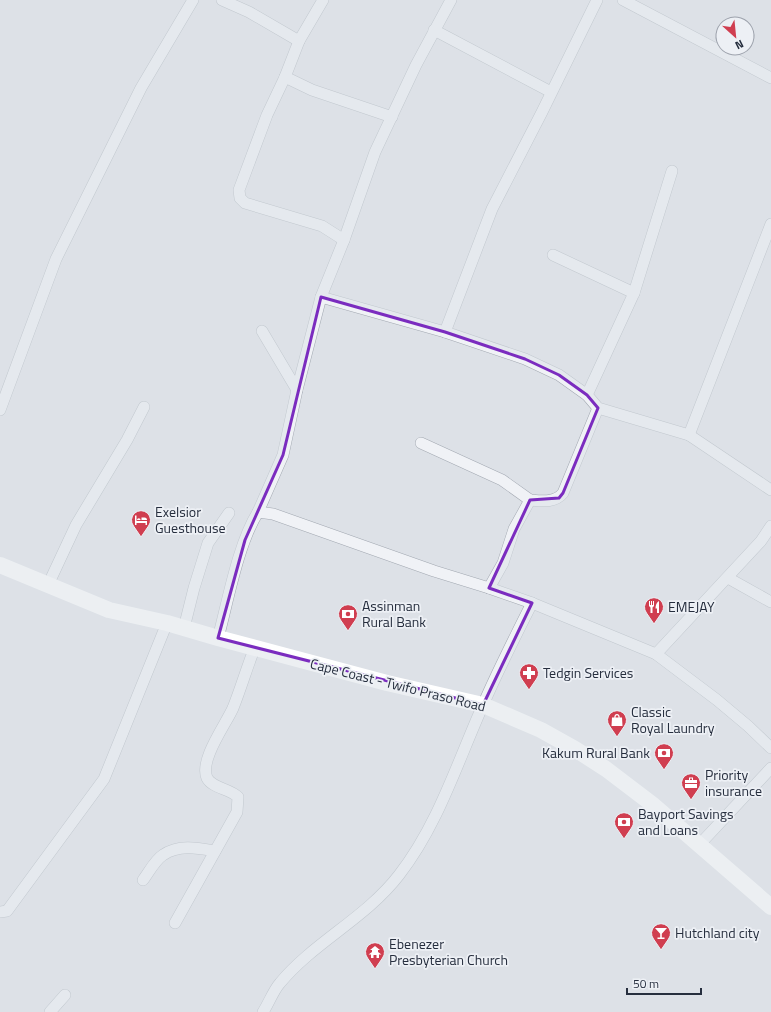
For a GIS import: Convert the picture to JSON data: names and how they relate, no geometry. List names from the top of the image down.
{
  "streets": {
    "main road": ["Cape Coast - Twifo Praso Road"]
  },
  "places": {
    "hotel": ["Exelsior Guesthouse"],
    "restaurant": ["EMEJAY"],
    "bank": ["Assinman Rural Bank", "Kakum Rural Bank", "Bayport Savings and Loans"],
    "pharmacy": ["Tedgin Services"],
    "shop": ["Classic Royal Laundry"],
    "office": ["Priority insurance"],
    "bar": ["Hutchland city"],
    "temple": ["Ebenezer Presbyterian Church"]
  },
  "scale_bar": "50 m",
  "north": "bottom right"
}
